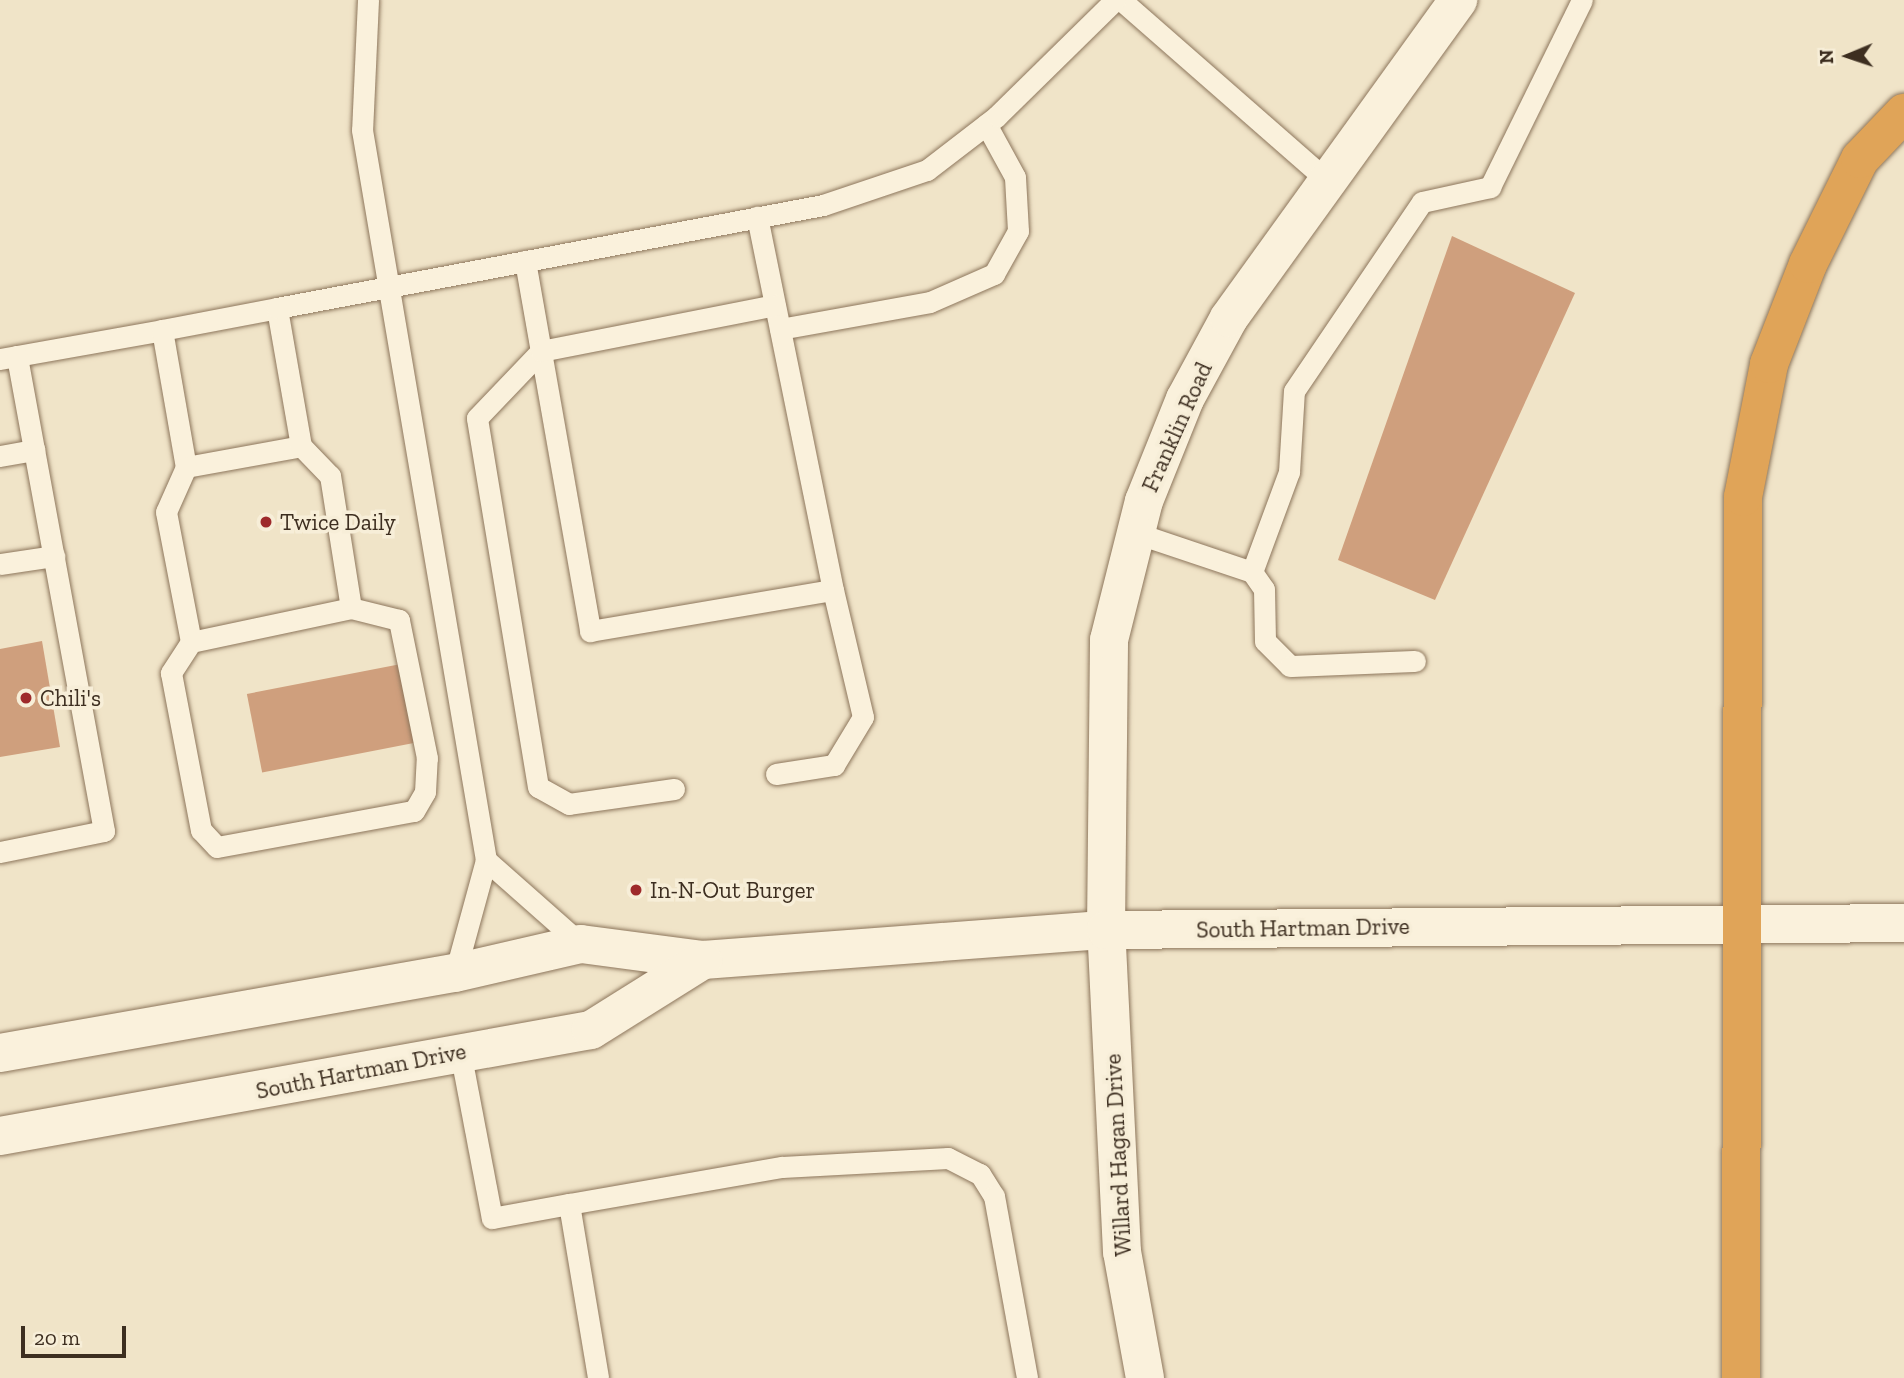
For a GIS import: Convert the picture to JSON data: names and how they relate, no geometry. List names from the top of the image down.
{
  "streets": {
    "main road": ["Franklin Road", "South Hartman Drive", "Willard Hagan Drive"]
  },
  "crossings": [
    ["Franklin Road", "South Hartman Drive"],
    ["Franklin Road", "Willard Hagan Drive"],
    ["South Hartman Drive", "Willard Hagan Drive"]
  ],
  "places": ["Twice Daily", "Chili's", "In-N-Out Burger"],
  "scale_bar": "20 m",
  "north": "left"
}
